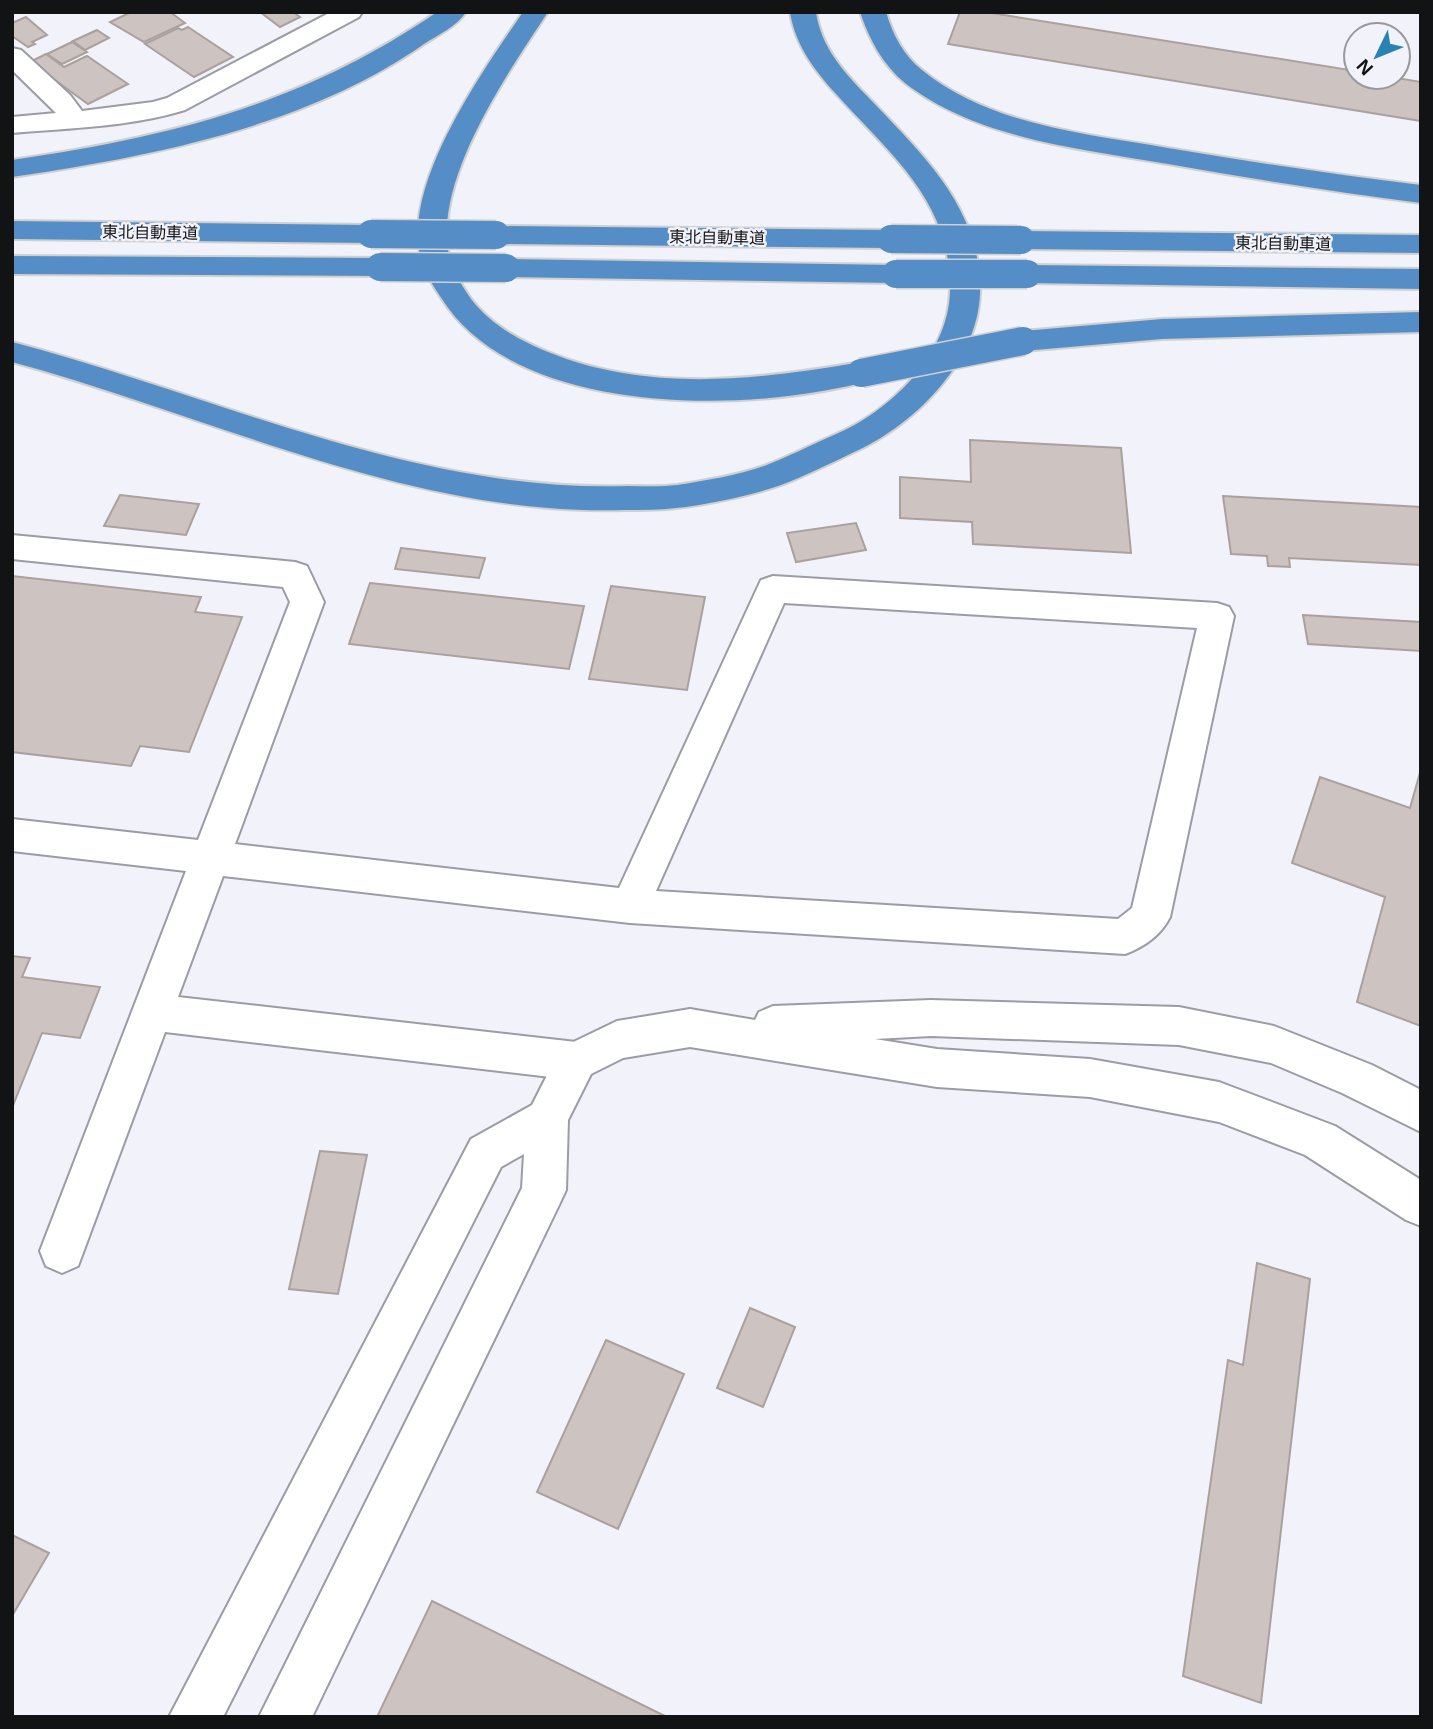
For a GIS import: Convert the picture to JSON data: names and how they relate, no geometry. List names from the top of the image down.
{
  "streets": {
    "highway": ["東北自動車道"]
  },
  "north": "bottom left"
}
